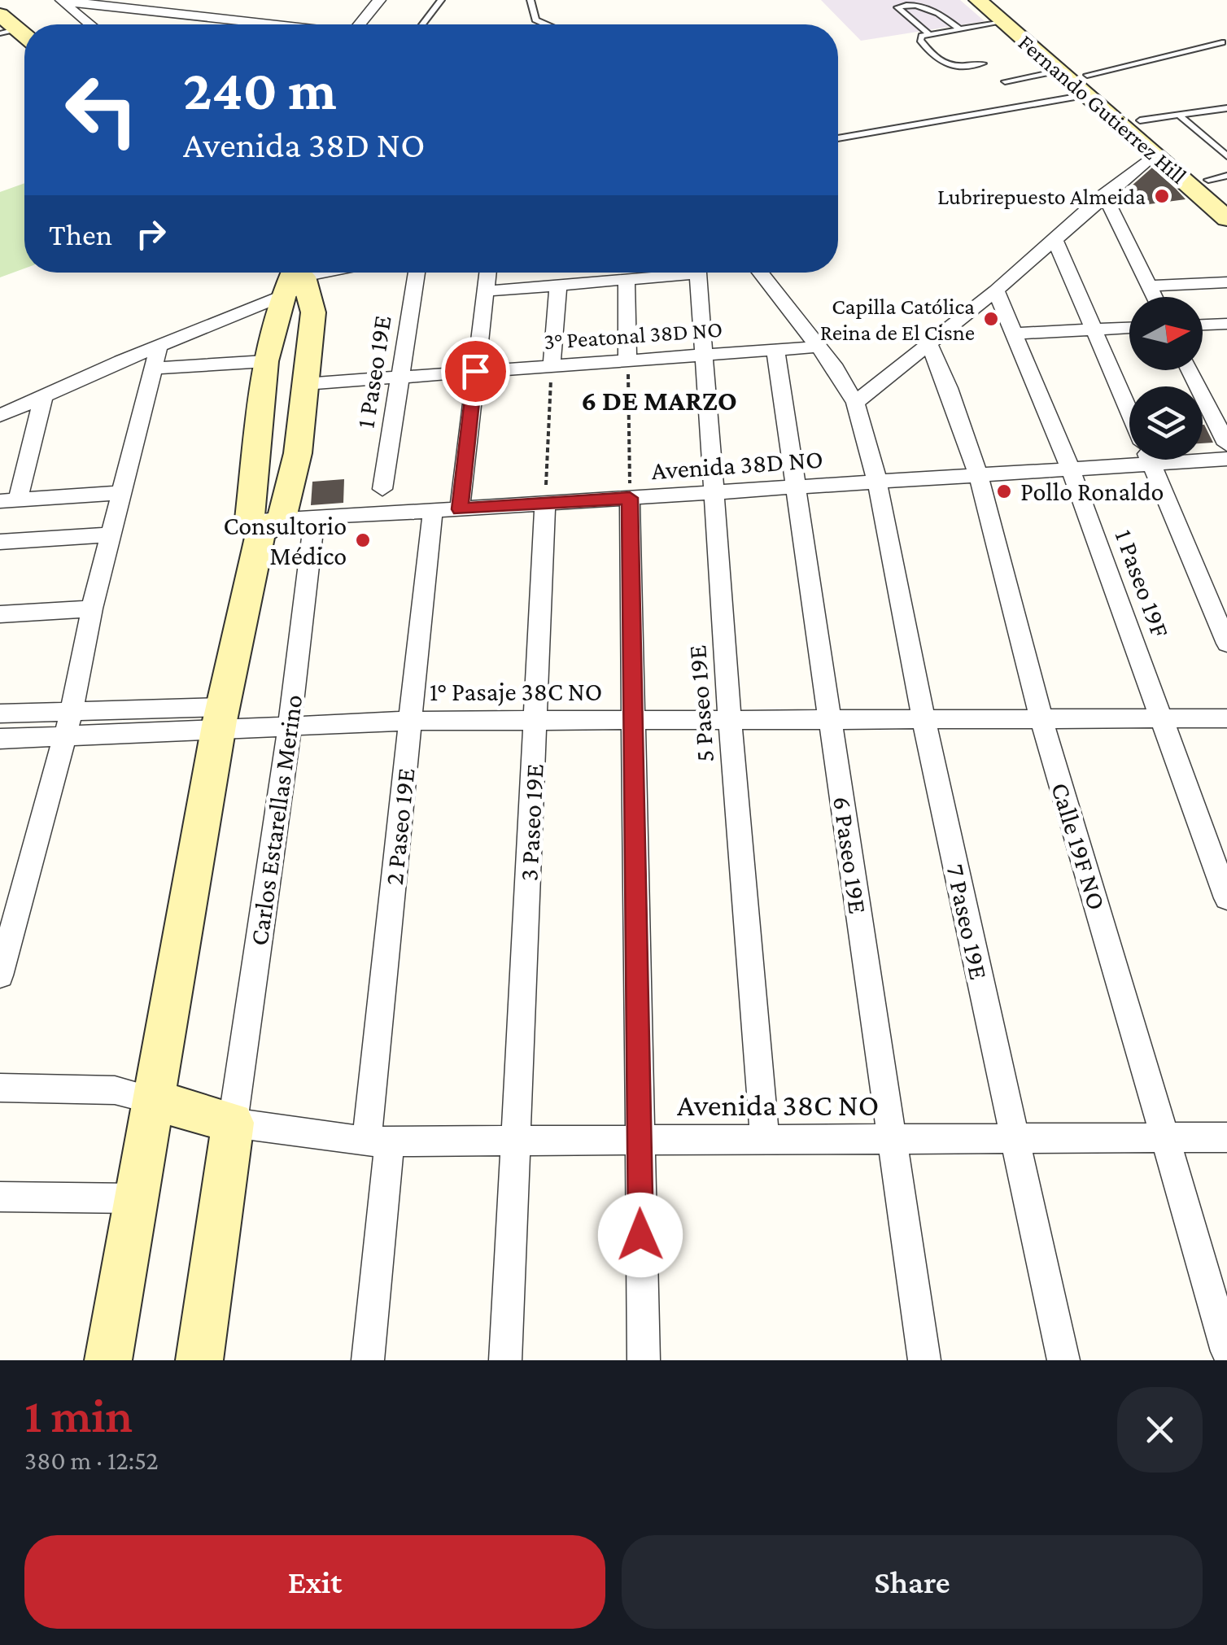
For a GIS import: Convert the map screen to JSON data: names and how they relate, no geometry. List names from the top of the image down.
{
  "streets": {
    "street": [
      "Fernando Gutierrez Hill",
      "3° Peatonal 38D NO",
      "1 Paseo 19E",
      "Avenida 38D NO",
      "1 Paseo 19F",
      "1° Pasaje 38C NO",
      "5 Paseo 19E",
      "Carlos Estarellas Merino",
      "3 Paseo 19E",
      "2 Paseo 19E",
      "Calle 19F NO",
      "6 Paseo 19E",
      "7 Paseo 19E",
      "Avenida 38C NO"
    ]
  },
  "crossings": [
    ["3° Peatonal 38D NO", "1 Paseo 19E"],
    ["3° Peatonal 38D NO", "5 Paseo 19E"],
    ["3° Peatonal 38D NO", "6 Paseo 19E"],
    ["3° Peatonal 38D NO", "7 Paseo 19E"],
    ["Avenida 38D NO", "1 Paseo 19F"],
    ["Avenida 38D NO", "5 Paseo 19E"],
    ["Avenida 38D NO", "Carlos Estarellas Merino"],
    ["Avenida 38D NO", "3 Paseo 19E"],
    ["Avenida 38D NO", "2 Paseo 19E"],
    ["Avenida 38D NO", "Calle 19F NO"],
    ["Avenida 38D NO", "6 Paseo 19E"],
    ["Avenida 38D NO", "7 Paseo 19E"],
    ["1 Paseo 19F", "1° Pasaje 38C NO"],
    ["1° Pasaje 38C NO", "5 Paseo 19E"],
    ["1° Pasaje 38C NO", "Carlos Estarellas Merino"],
    ["1° Pasaje 38C NO", "3 Paseo 19E"],
    ["1° Pasaje 38C NO", "2 Paseo 19E"],
    ["1° Pasaje 38C NO", "Calle 19F NO"],
    ["1° Pasaje 38C NO", "6 Paseo 19E"],
    ["1° Pasaje 38C NO", "7 Paseo 19E"],
    ["5 Paseo 19E", "Avenida 38C NO"],
    ["Carlos Estarellas Merino", "Avenida 38C NO"],
    ["3 Paseo 19E", "Avenida 38C NO"],
    ["2 Paseo 19E", "Avenida 38C NO"],
    ["Calle 19F NO", "Avenida 38C NO"],
    ["6 Paseo 19E", "Avenida 38C NO"],
    ["7 Paseo 19E", "Avenida 38C NO"]
  ],
  "districts": ["6 DE MARZO"],
  "places": [
    "Lubrirepuesto Almeida",
    "Capilla Católica Reina de El Cisne",
    "Pollo Ronaldo",
    "Consultorio Médico"
  ],
  "north": "right",
  "page": {
    "turn": ["240 m", "Avenida 38D NO"],
    "then": "Then",
    "heading": ["1 min", "380 m · 12:52"],
    "buttons": ["Exit", "Share"]
  }
}
